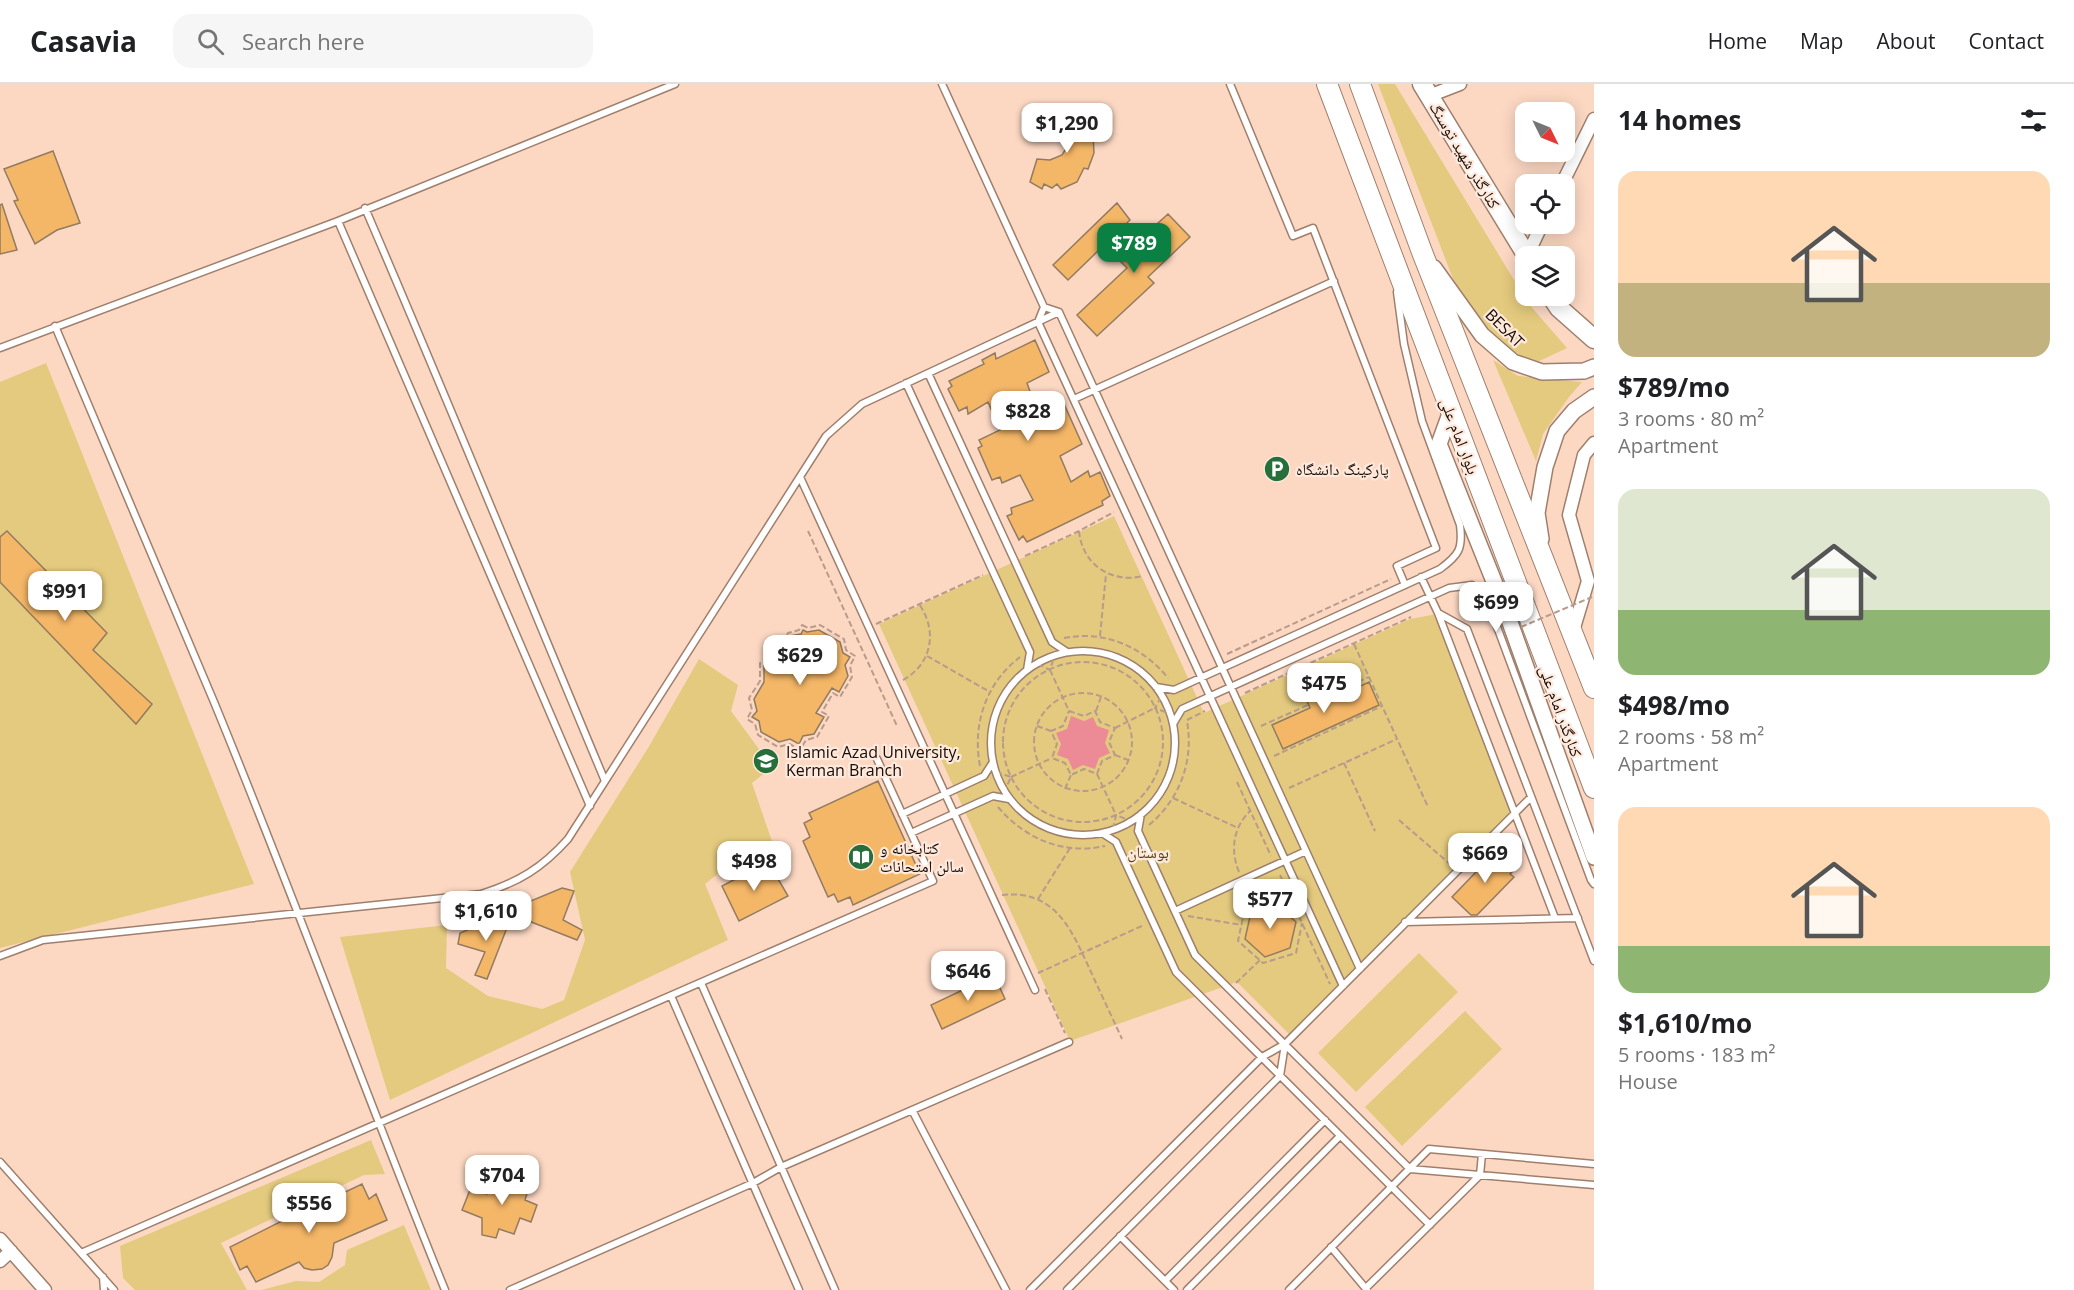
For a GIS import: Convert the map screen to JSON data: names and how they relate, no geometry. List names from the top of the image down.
{
  "streets": {
    "highway": ["بلوار امام علی"],
    "main road": ["کنارگذر شهید توسنگ"],
    "street": ["BESAT", "کنارگذر امام علی"]
  },
  "crossings": [
    ["BESAT", "بلوار امام علی"],
    ["بلوار امام علی", "کنارگذر امام علی"]
  ],
  "parks": ["بوستان"],
  "places": {
    "parking": ["پارکینگ دانشگاه"],
    "school or university": ["Islamic Azad University, Kerman Branch"],
    "library": ["کتابخانه و سالن امتحانات"]
  },
  "north": "bottom right",
  "page": {
    "header": "Casavia",
    "search": "Search here",
    "nav": [
      "Home",
      "Map",
      "About",
      "Contact"
    ],
    "heading": "14 homes",
    "price": [
      "$1,290",
      "$789",
      "$828",
      "$991",
      "$699",
      "$629",
      "$475",
      "$669",
      "$498",
      "$577",
      "$1,610",
      "$646",
      "$704",
      "$556"
    ],
    "list": [
      {
        "name": "$789/mo",
        "note": "3 rooms · 80 m² · Apartment"
      },
      {
        "name": "$498/mo",
        "note": "2 rooms · 58 m² · Apartment"
      },
      {
        "name": "$1,610/mo",
        "note": "5 rooms · 183 m² · House"
      }
    ]
  }
}
